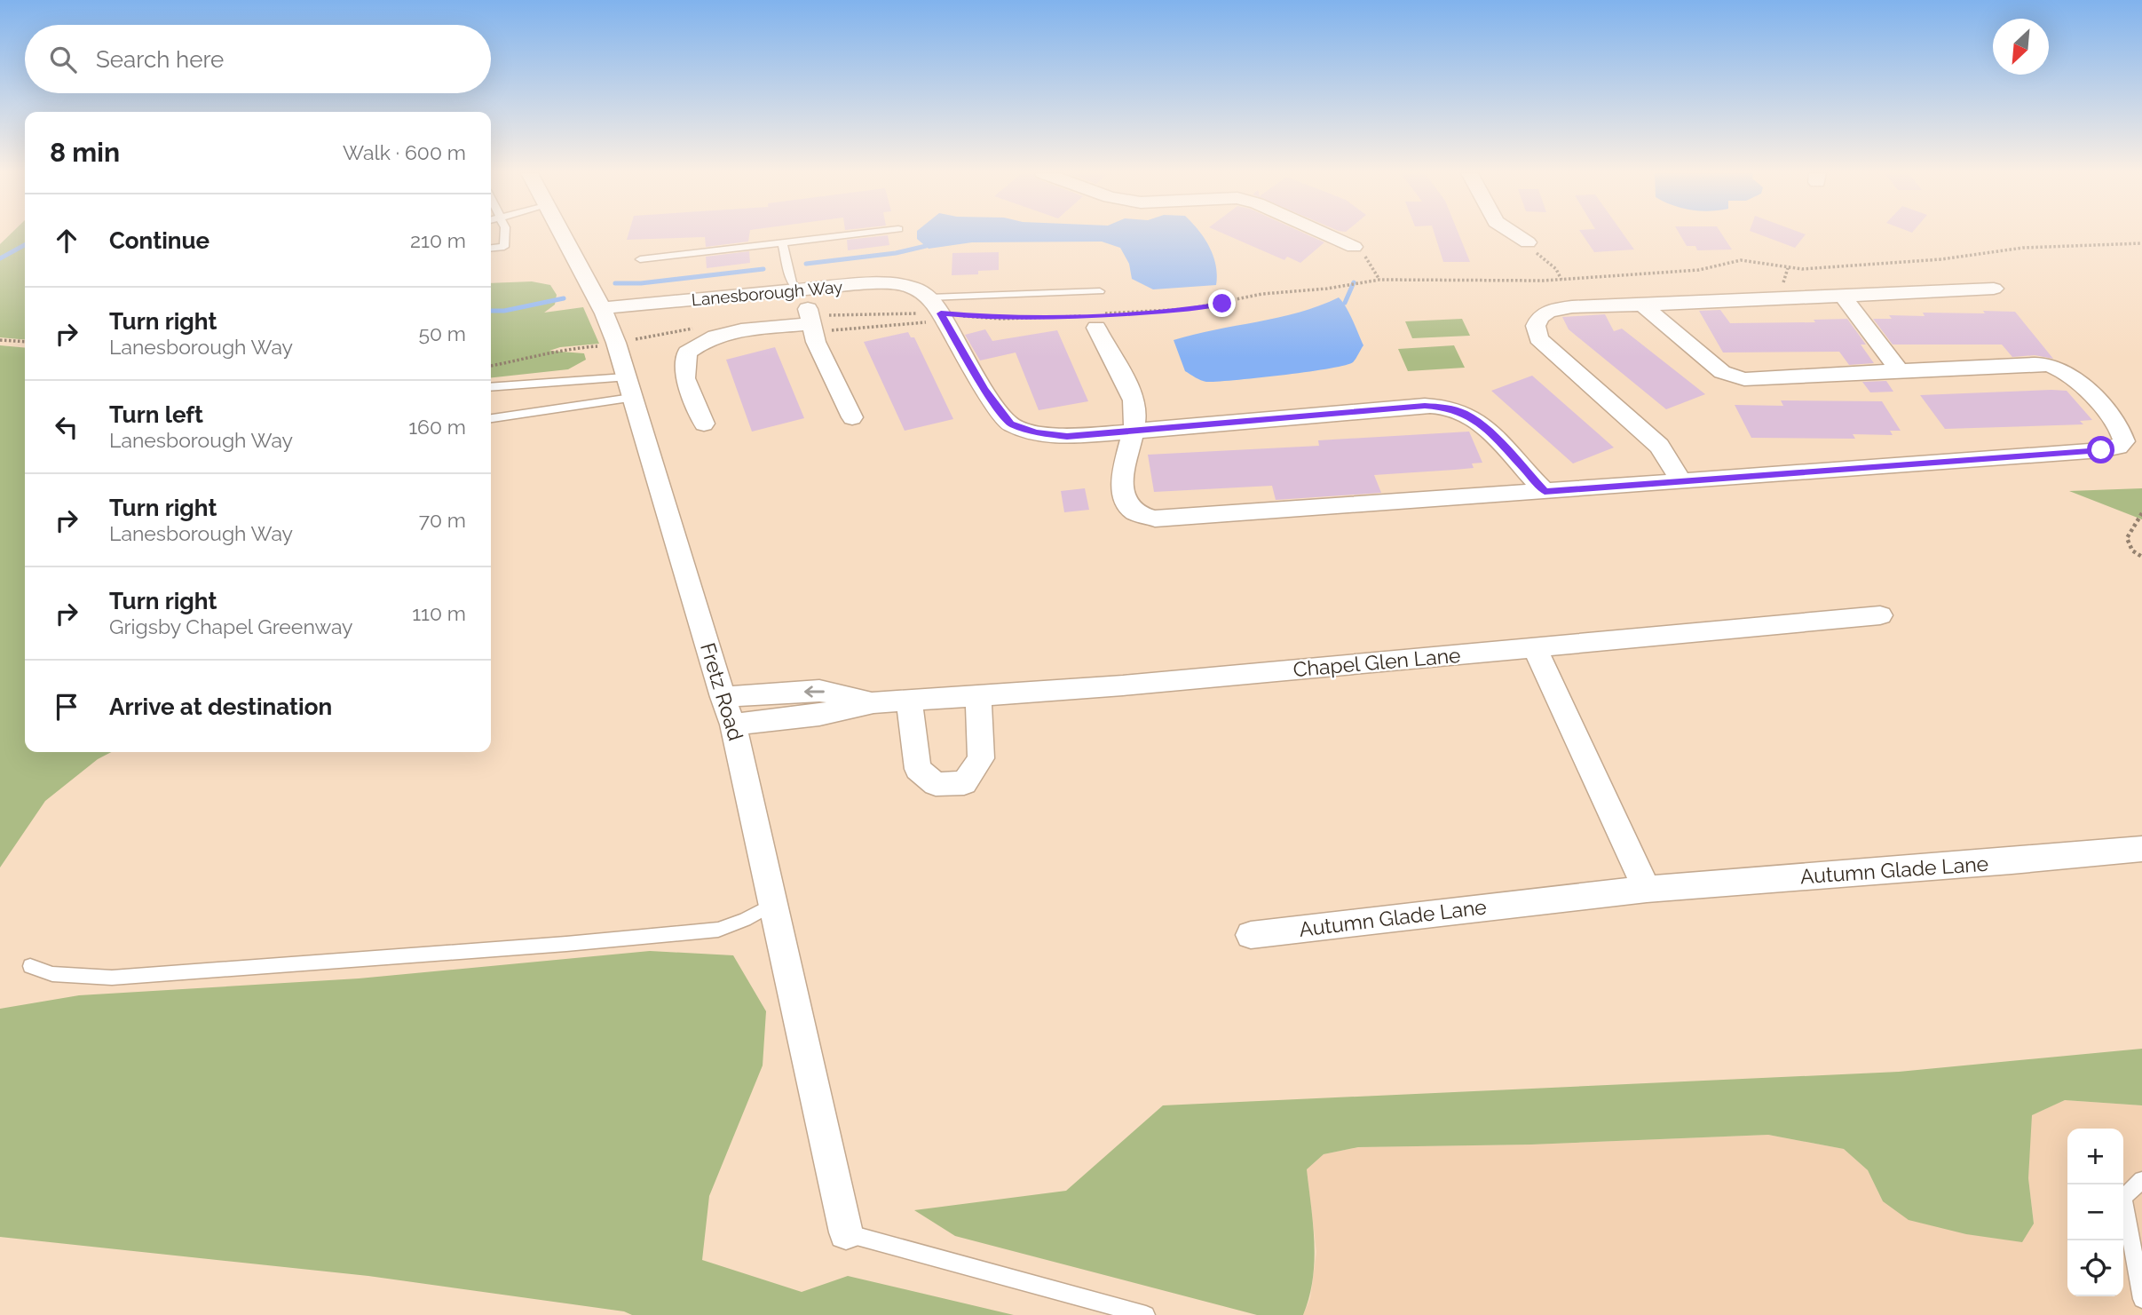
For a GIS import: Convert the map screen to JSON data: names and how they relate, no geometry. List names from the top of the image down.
{
  "streets": {
    "street": [
      "Lanesborough Way",
      "Chapel Glen Lane",
      "Fretz Road",
      "Autumn Glade Lane"
    ]
  },
  "crossings": [
    ["Lanesborough Way", "Fretz Road"],
    ["Chapel Glen Lane", "Fretz Road"]
  ],
  "north": "bottom left",
  "page": {
    "search": "Search here",
    "heading": ["8 min", "Walk · 600 m"],
    "list": [
      ["Continue", "210 m"],
      ["Turn right", "Lanesborough Way", "50 m"],
      ["Turn left", "Lanesborough Way", "160 m"],
      ["Turn right", "Lanesborough Way", "70 m"],
      ["Turn right", "Grigsby Chapel Greenway", "110 m"],
      "Arrive at destination"
    ],
    "map_buttons": ["+", "−"]
  }
}
